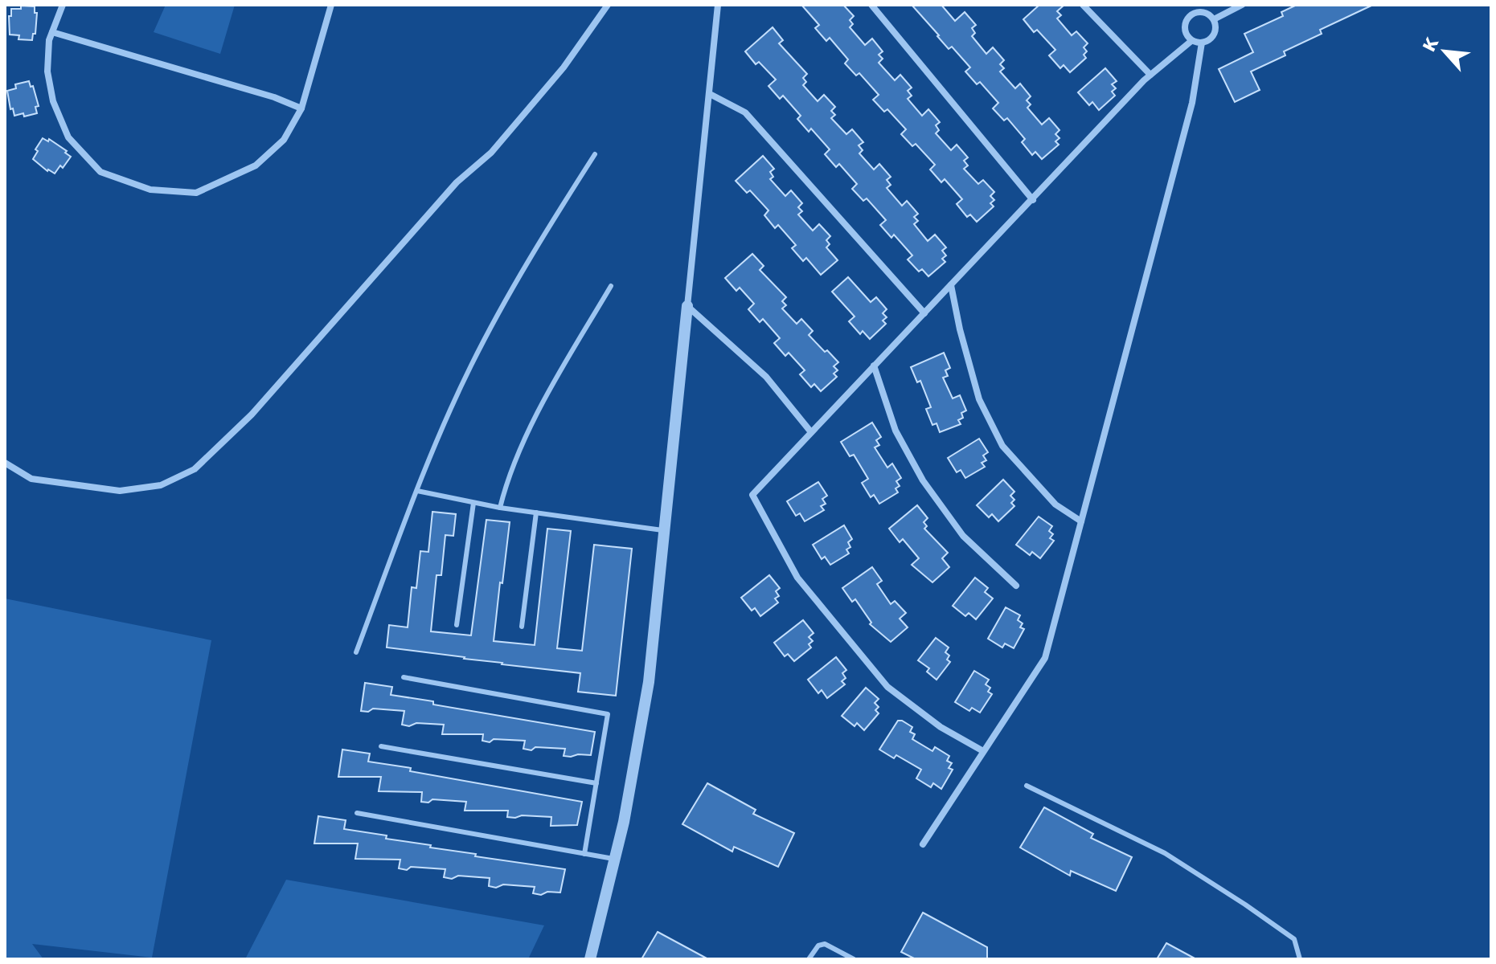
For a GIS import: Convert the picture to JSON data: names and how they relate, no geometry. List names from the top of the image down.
{
  "north": "top left"
}
